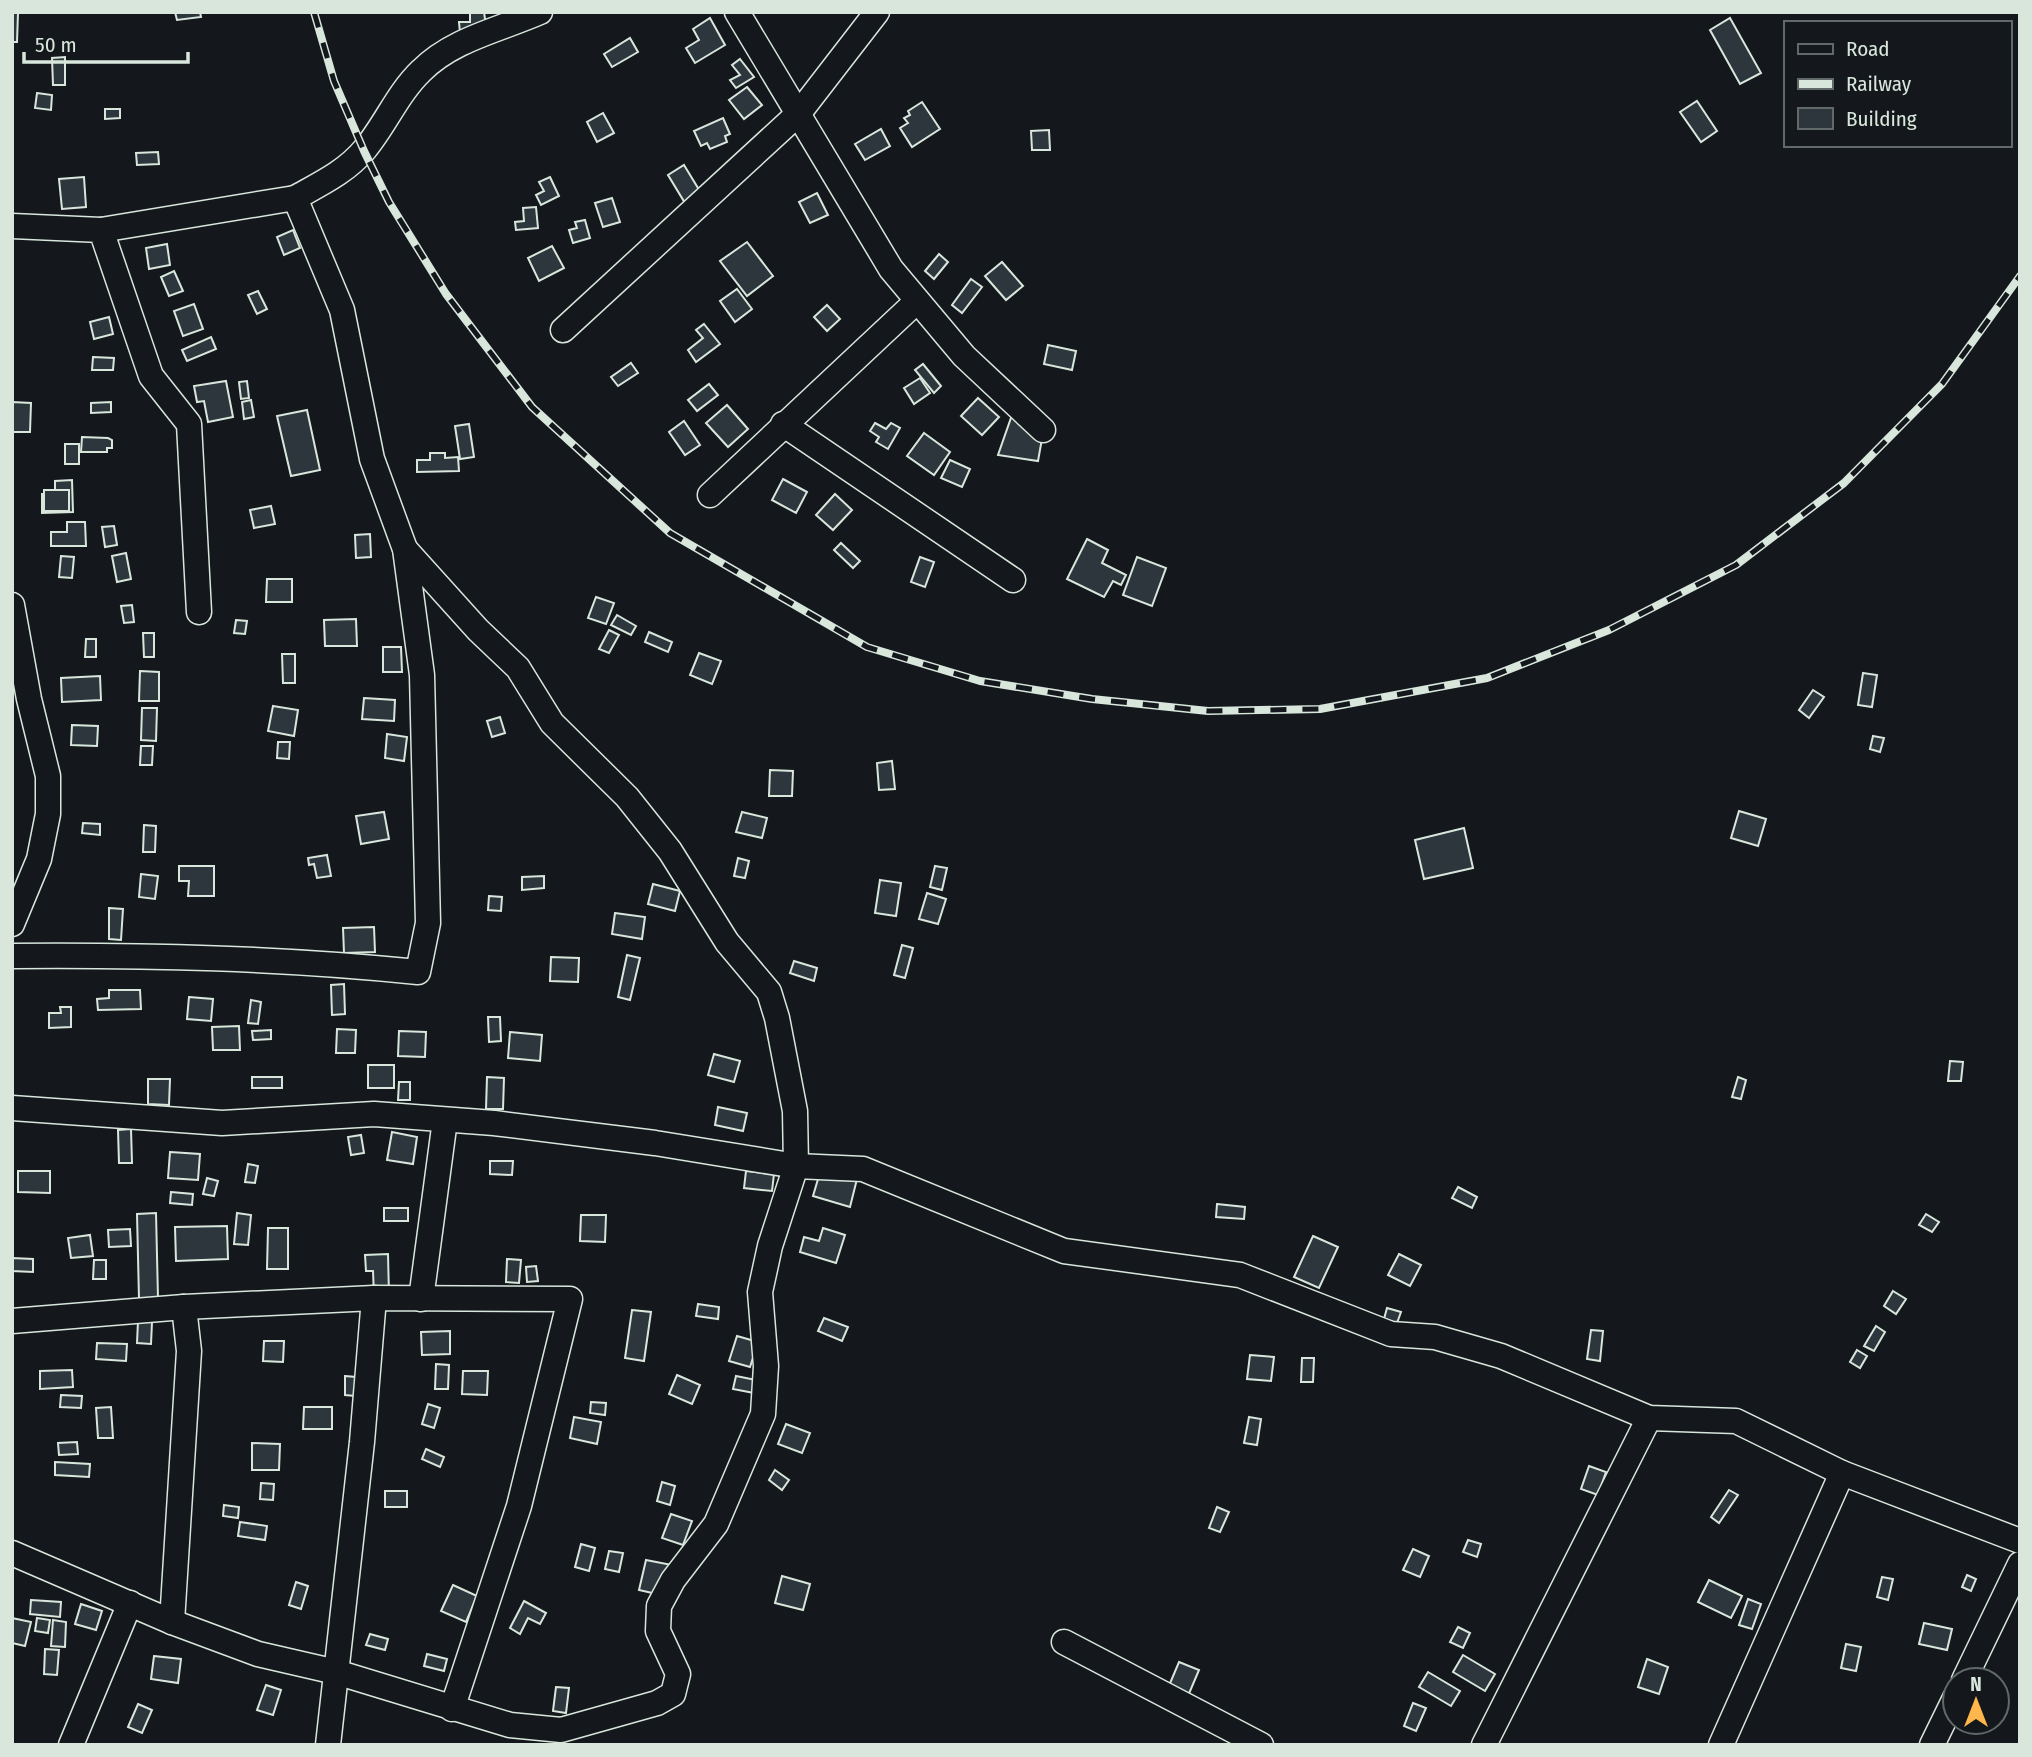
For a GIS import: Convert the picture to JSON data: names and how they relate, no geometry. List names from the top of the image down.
{
  "legend": ["Road", "Railway", "Building"],
  "scale_bar": "50 m",
  "north": "top"
}
